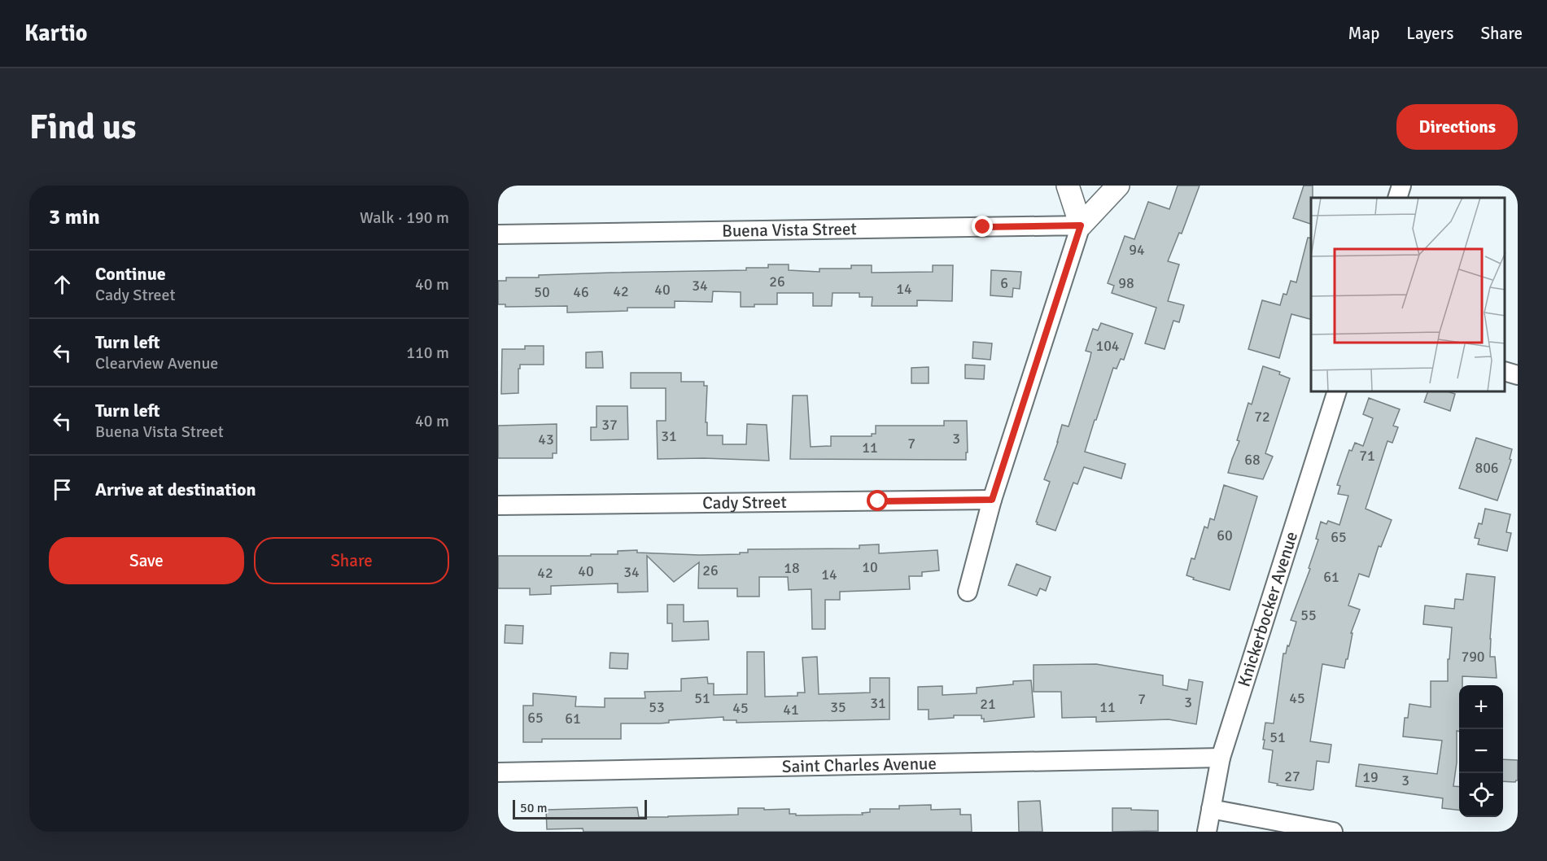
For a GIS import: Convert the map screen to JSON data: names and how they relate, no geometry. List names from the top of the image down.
{
  "streets": {
    "street": [
      "Buena Vista Street",
      "Cady Street",
      "Knickerbocker Avenue",
      "Saint Charles Avenue"
    ]
  },
  "crossings": [
    ["Knickerbocker Avenue", "Saint Charles Avenue"]
  ],
  "house_numbers": [
    "94",
    "26",
    "6",
    "98",
    "34",
    "14",
    "40",
    "42",
    "50",
    "46",
    "104",
    "72",
    "37",
    "31",
    "3",
    "43",
    "7",
    "11",
    "71",
    "68",
    "806",
    "60",
    "65",
    "10",
    "18",
    "26",
    "40",
    "34",
    "42",
    "14",
    "61",
    "55",
    "790",
    "51",
    "45",
    "7",
    "3",
    "31",
    "21",
    "53",
    "35",
    "11",
    "45",
    "41",
    "65",
    "61",
    "51",
    "27",
    "19",
    "3"
  ],
  "scale_bar": "50 m",
  "page": {
    "header": "Kartio",
    "nav": ["Map", "Layers", "Share"],
    "buttons": [
      "Directions",
      ["Save", "Share"]
    ],
    "title": "Find us",
    "heading": ["3 min", "Walk · 190 m"],
    "list": [
      ["Continue", "Cady Street", "40 m"],
      ["Turn left", "Clearview Avenue", "110 m"],
      ["Turn left", "Buena Vista Street", "40 m"],
      "Arrive at destination"
    ],
    "map_buttons": ["+", "−"],
    "scale": "50 m"
  }
}
